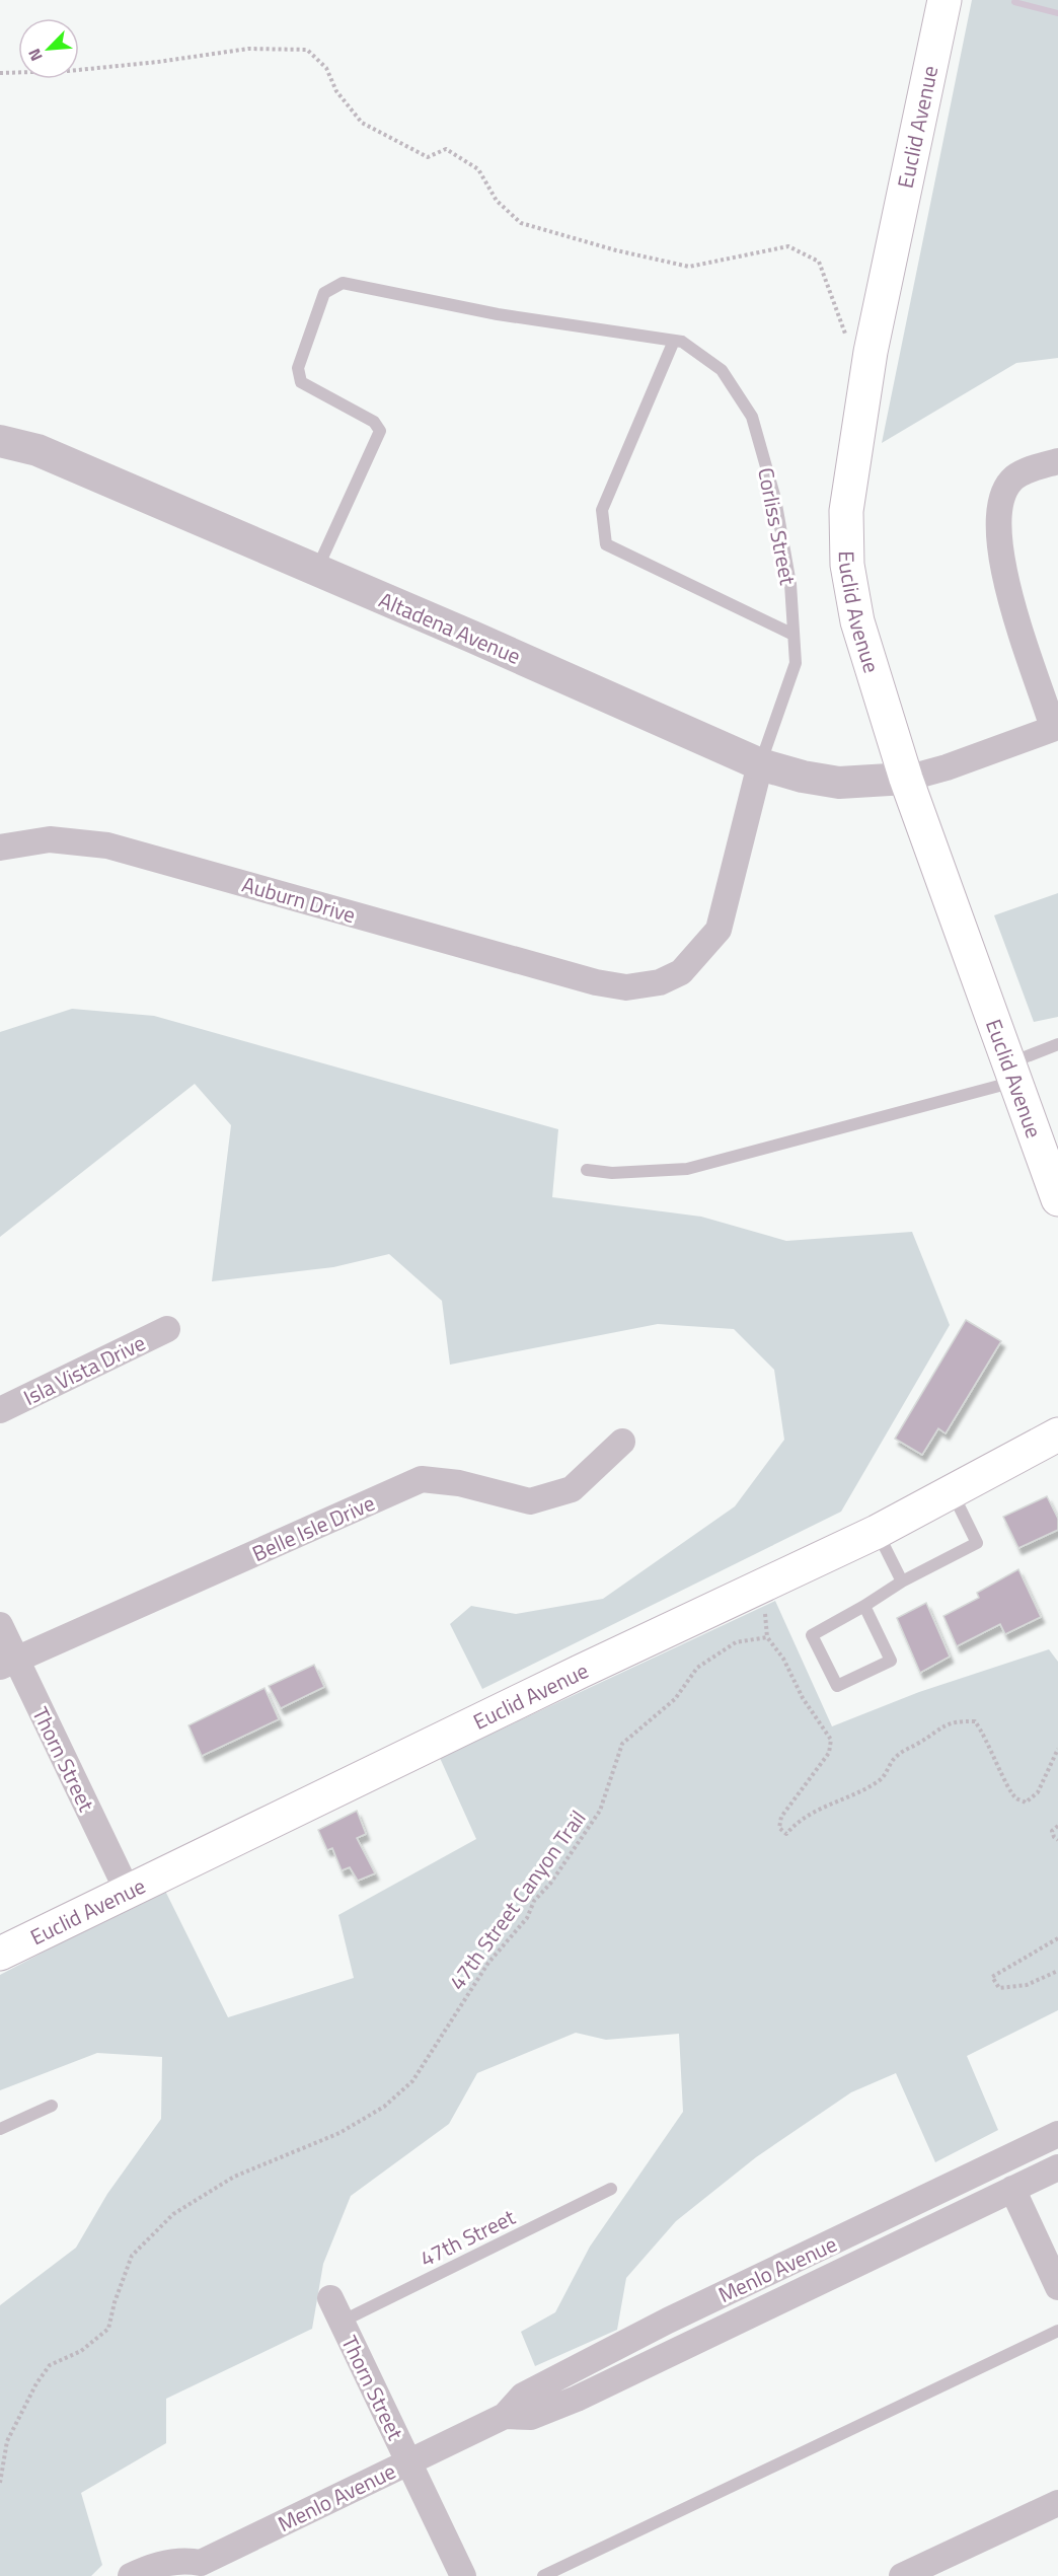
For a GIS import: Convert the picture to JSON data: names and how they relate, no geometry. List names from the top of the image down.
{
  "streets": {
    "main road": ["Euclid Avenue"],
    "street": [
      "Corliss Street",
      "Altadena Avenue",
      "Auburn Drive",
      "Isla Vista Drive",
      "Belle Isle Drive",
      "Thorn Street",
      "Menlo Avenue"
    ],
    "lane": ["47th Street"],
    "path": ["47th Street Canyon Trail"]
  },
  "crossings": [
    ["Euclid Avenue", "Altadena Avenue"],
    ["Euclid Avenue", "Thorn Street"],
    ["Corliss Street", "Altadena Avenue"],
    ["Corliss Street", "Auburn Drive"],
    ["Belle Isle Drive", "Thorn Street"],
    ["Thorn Street", "47th Street"],
    ["Thorn Street", "Menlo Avenue"]
  ],
  "north": "bottom left"
}
